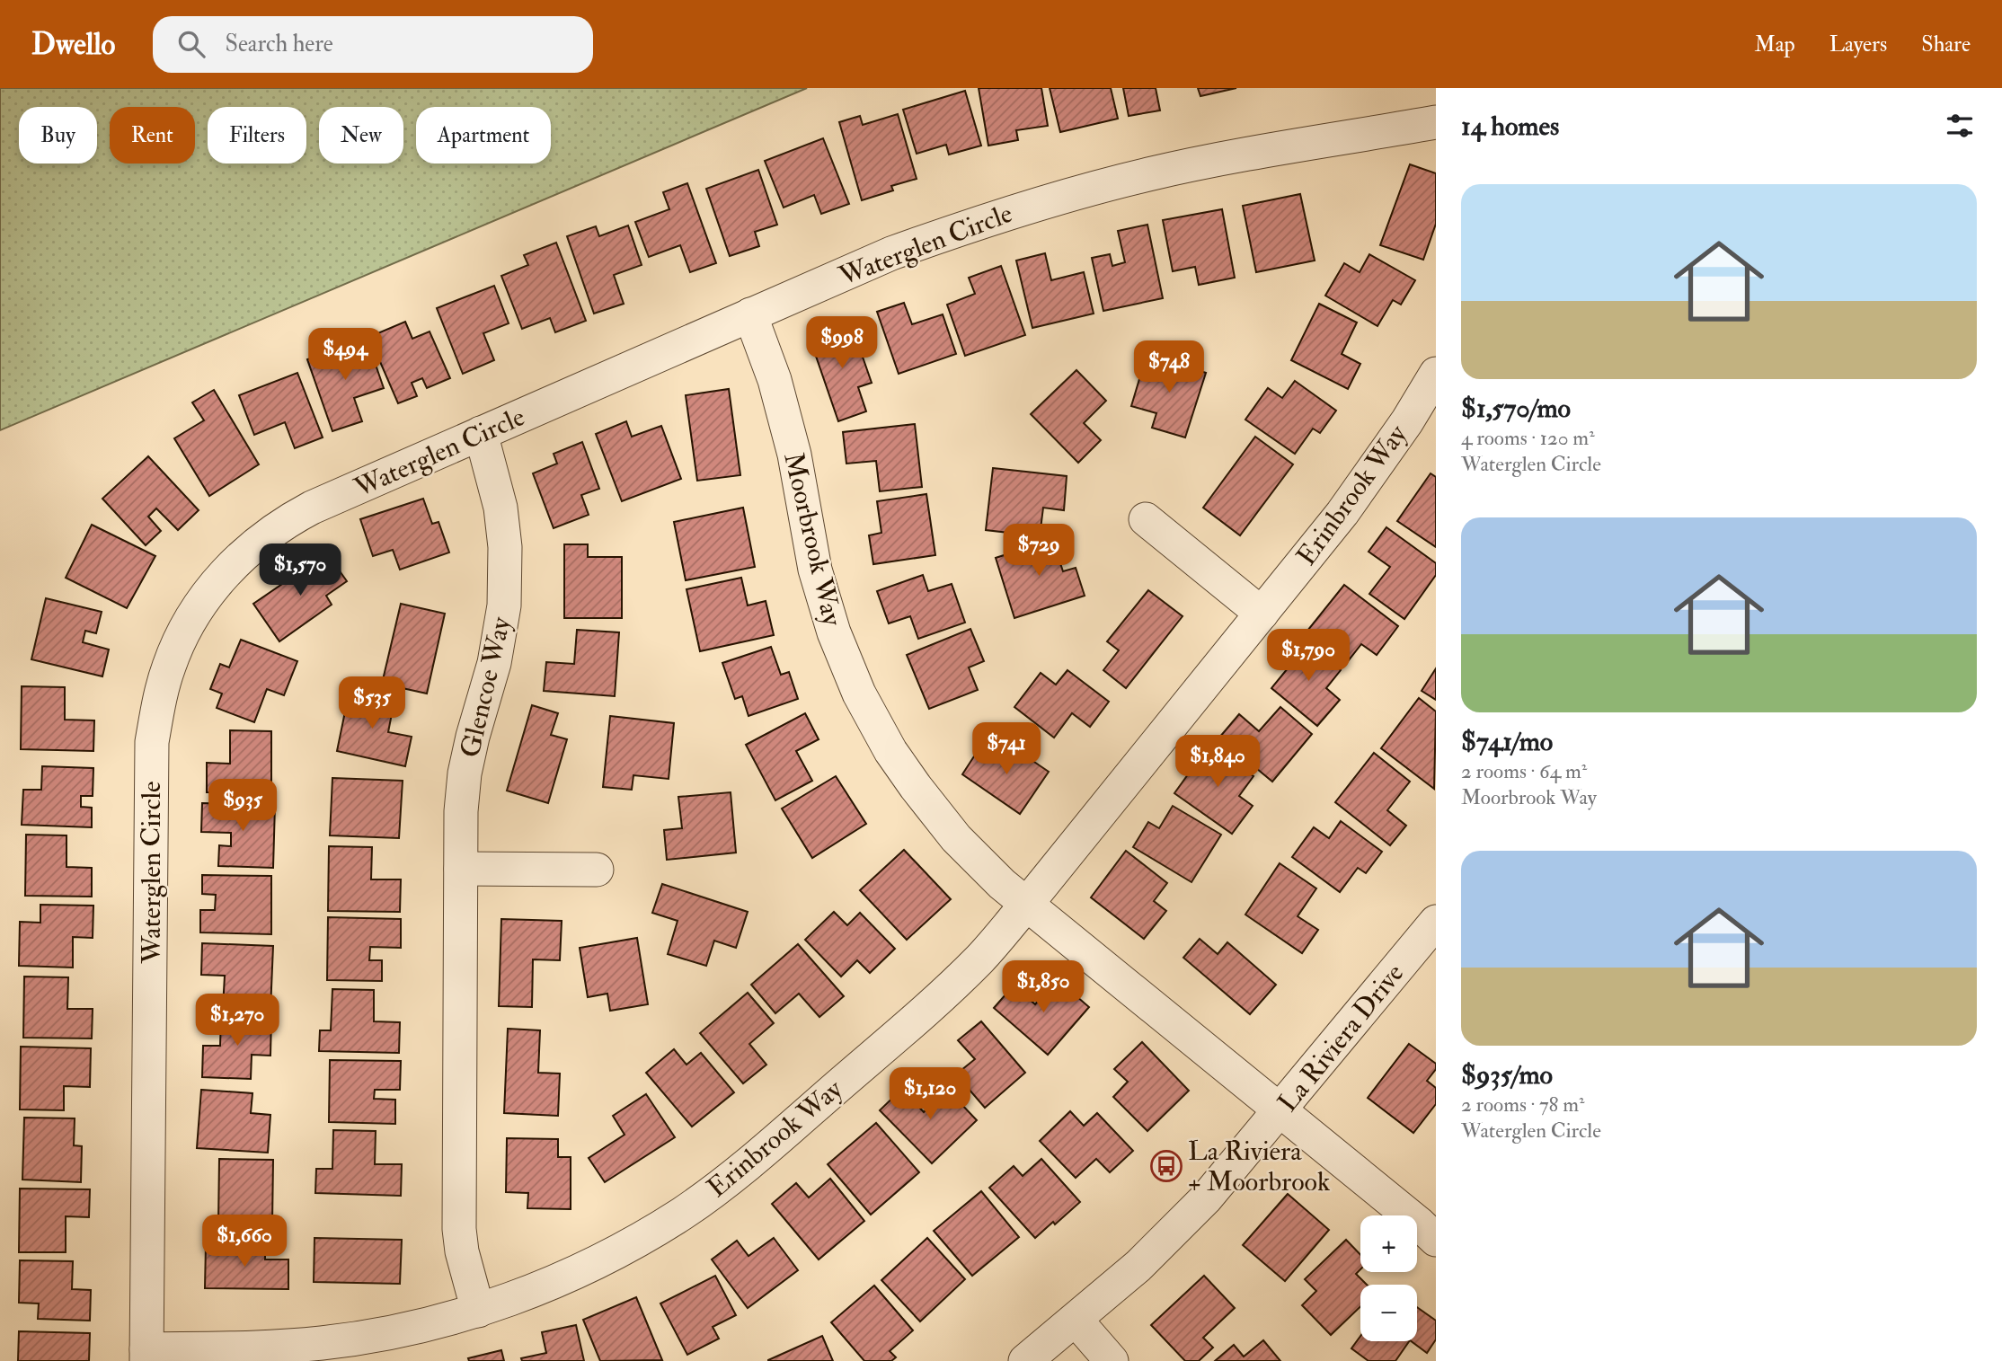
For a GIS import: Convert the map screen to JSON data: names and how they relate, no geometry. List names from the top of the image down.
{
  "streets": {
    "street": [
      "Waterglen Circle",
      "Erinbrook Way",
      "Moorbrook Way",
      "Glencoe Way",
      "La Riviera Drive"
    ]
  },
  "crossings": [
    ["Waterglen Circle", "Erinbrook Way"],
    ["Waterglen Circle", "Moorbrook Way"],
    ["Waterglen Circle", "Glencoe Way"],
    ["Erinbrook Way", "Moorbrook Way"],
    ["Erinbrook Way", "Glencoe Way"],
    ["Moorbrook Way", "La Riviera Drive"]
  ],
  "places": {
    "bus stop": ["La Riviera + Moorbrook"]
  },
  "page": {
    "header": "Dwello",
    "search": "Search here",
    "nav": ["Map", "Layers", "Share"],
    "heading": "14 homes",
    "chip": [
      "Buy",
      "Rent",
      "Filters",
      "New",
      "Apartment"
    ],
    "list": [
      {
        "name": "$1,570/mo",
        "note": "4 rooms · 120 m² · Waterglen Circle"
      },
      {
        "name": "$741/mo",
        "note": "2 rooms · 64 m² · Moorbrook Way"
      },
      {
        "name": "$935/mo",
        "note": "2 rooms · 78 m² · Waterglen Circle"
      }
    ],
    "price": [
      "$998",
      "$494",
      "$748",
      "$729",
      "$1,570",
      "$1,790",
      "$535",
      "$741",
      "$1,840",
      "$935",
      "$1,850",
      "$1,270",
      "$1,120",
      "$1,660"
    ],
    "map_buttons": ["+", "−"]
  }
}
